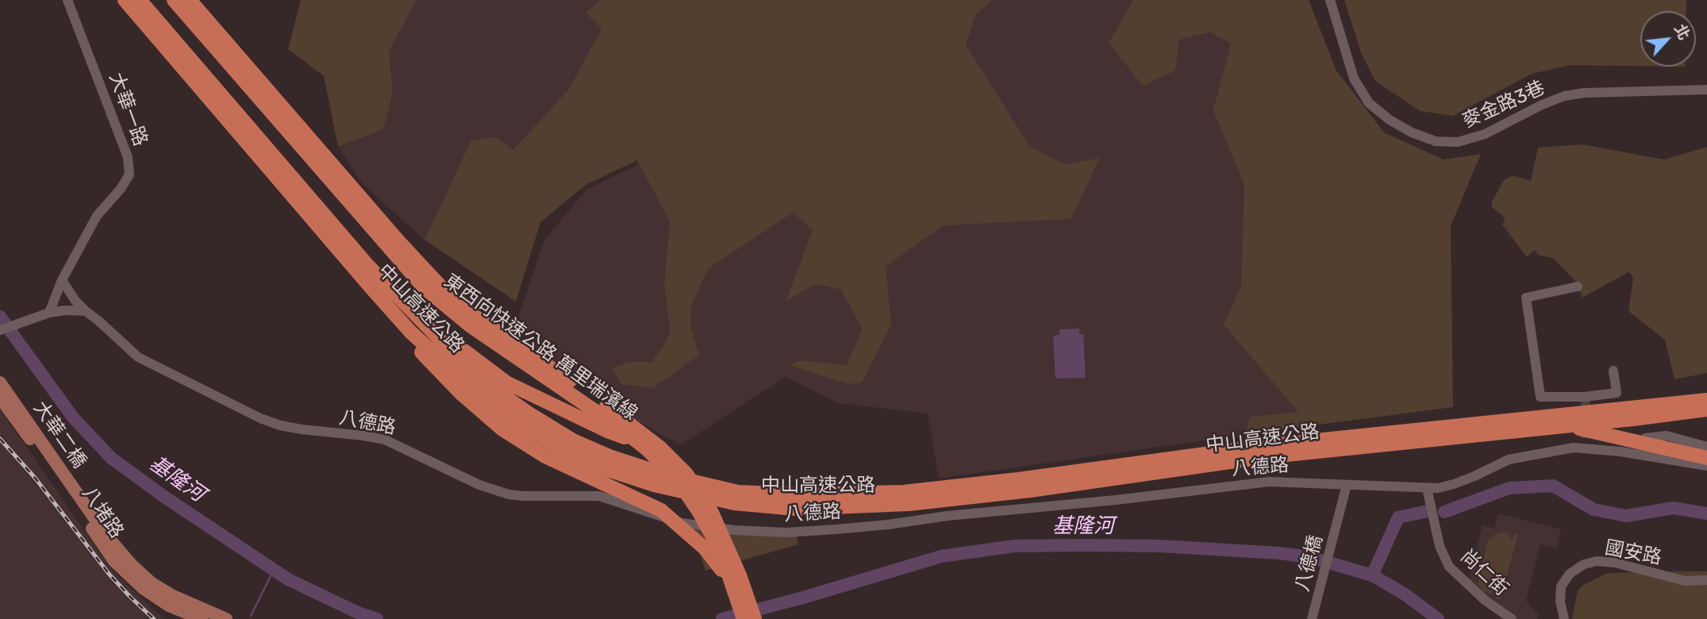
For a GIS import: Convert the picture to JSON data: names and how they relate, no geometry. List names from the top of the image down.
{
  "streets": {
    "highway": ["中山高速公路", "東西向快速公路 萬里瑞濱線"],
    "main road": ["大華二橋", "八堵路"],
    "street": [
      "麥金路3巷",
      "大華一路",
      "八德路",
      "國安路",
      "八德橋",
      "尚仁街"
    ]
  },
  "crossings": [
    ["大華一路", "八德路"],
    ["八德路", "八德橋"],
    ["八德路", "尚仁街"],
    ["大華二橋", "八堵路"]
  ],
  "water": ["基隆河"],
  "north": "top right"
}
